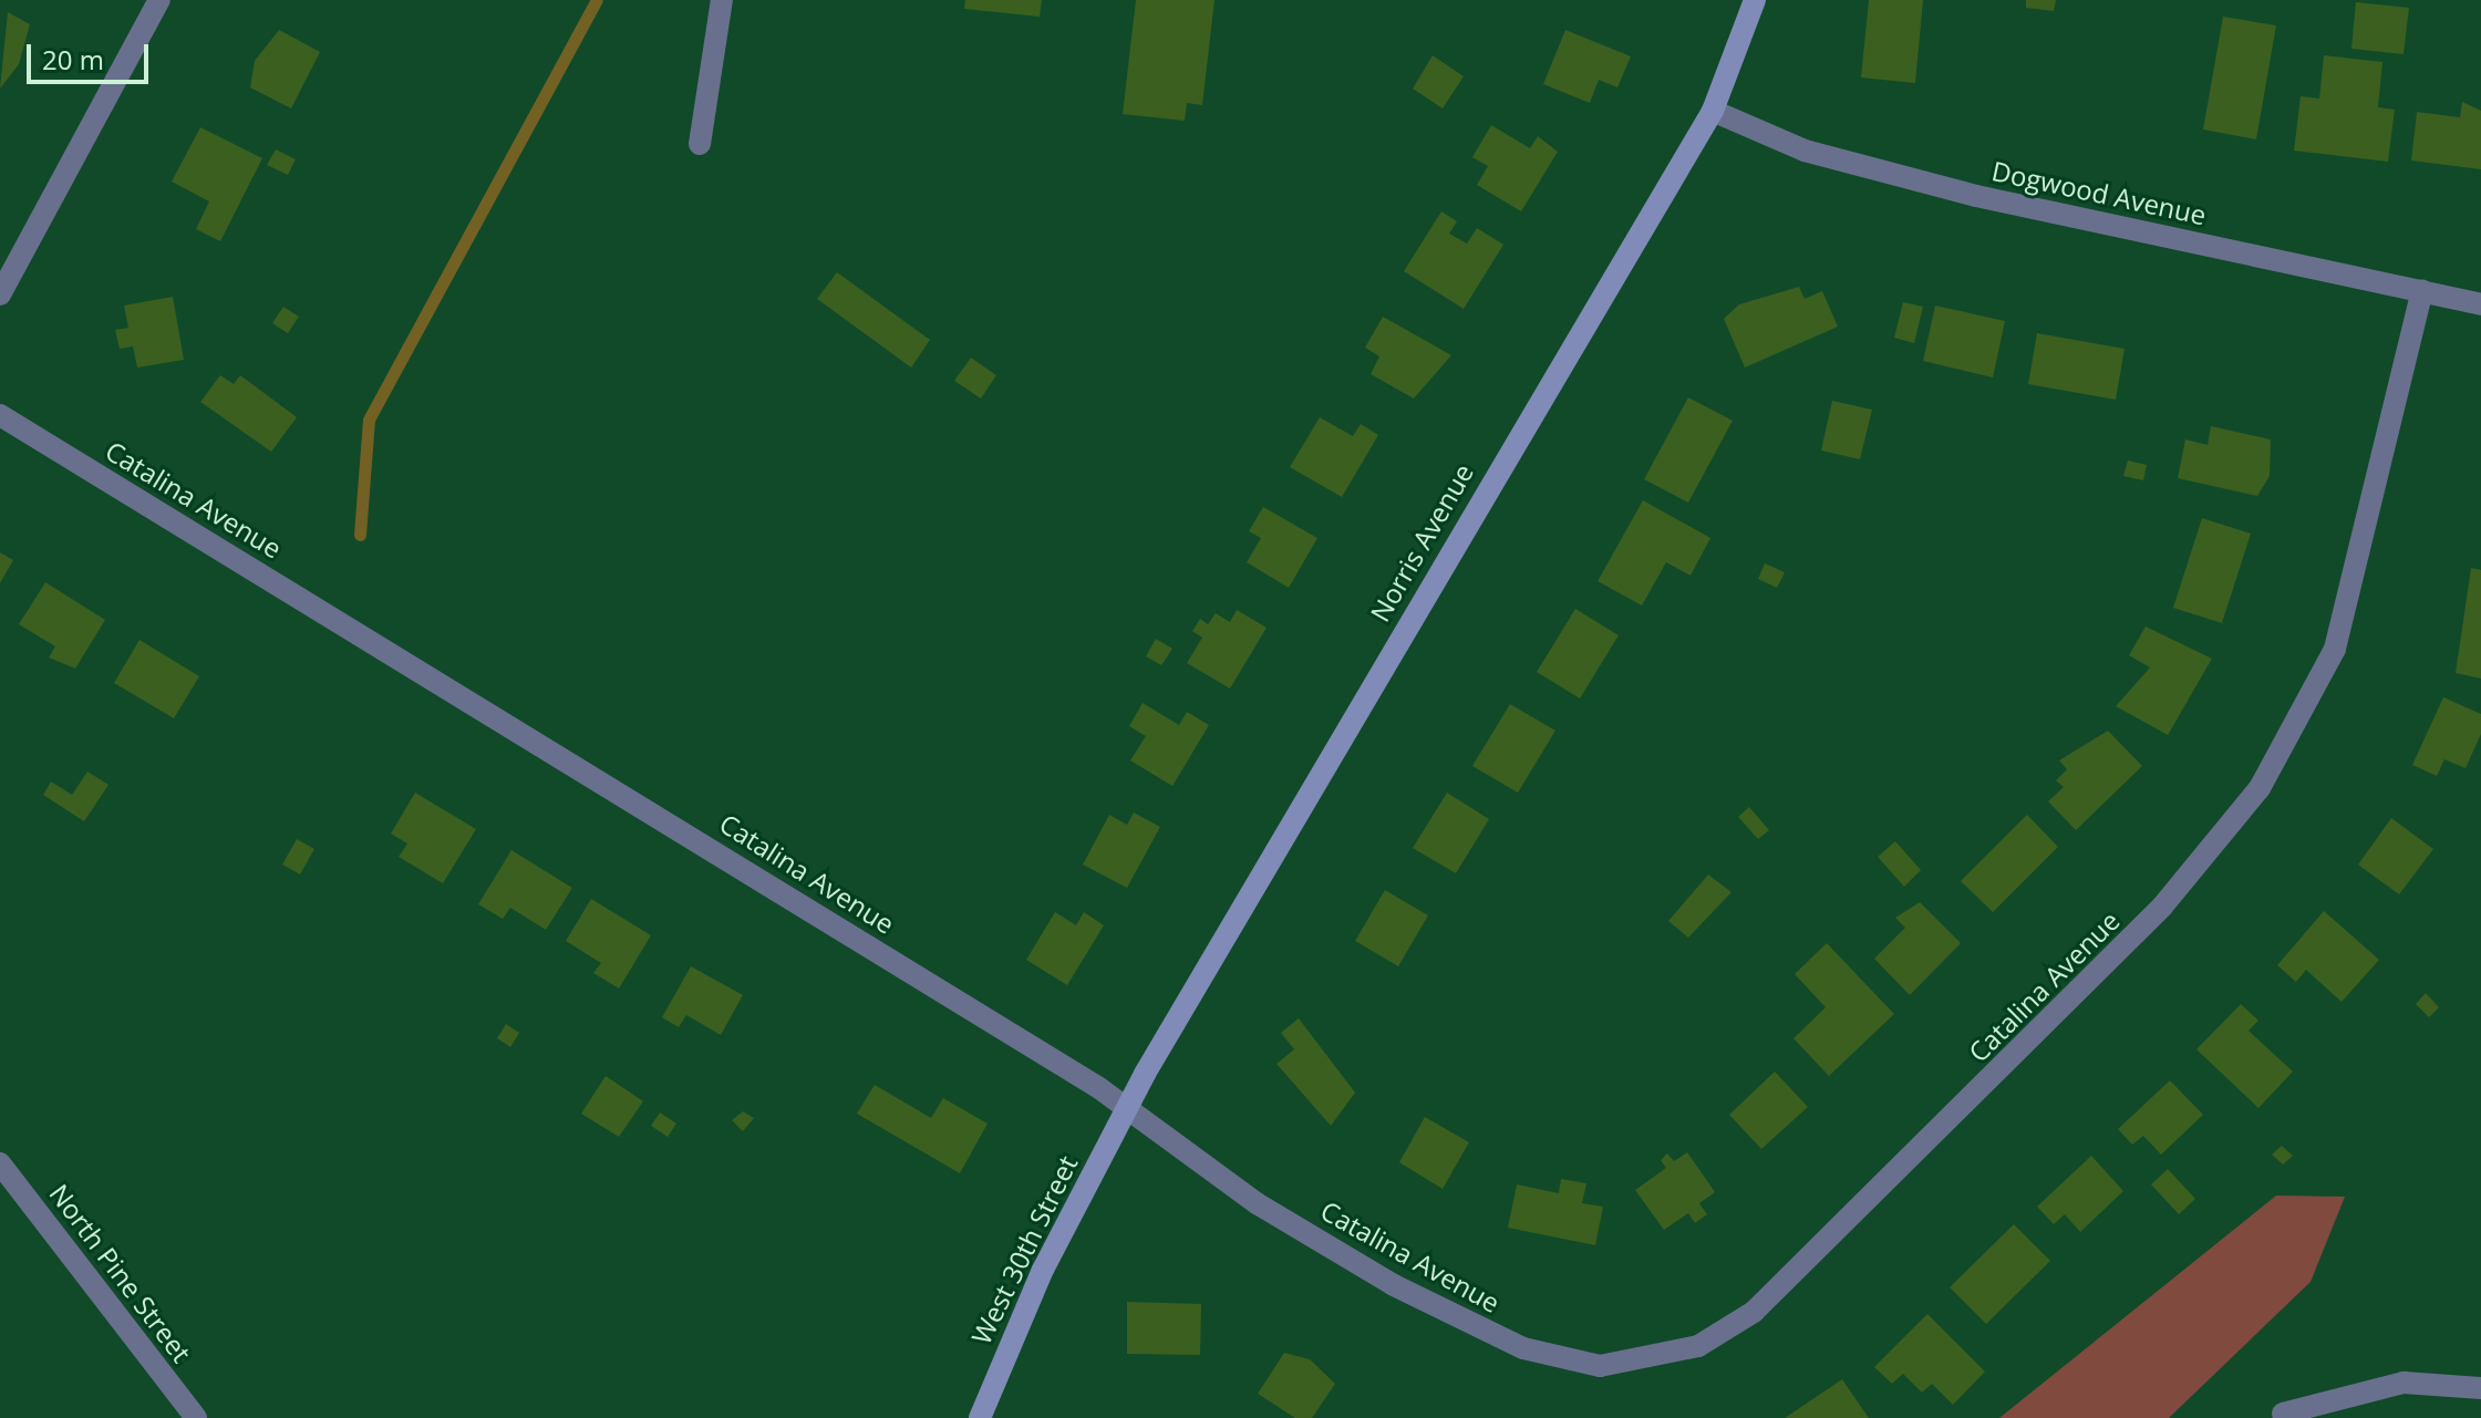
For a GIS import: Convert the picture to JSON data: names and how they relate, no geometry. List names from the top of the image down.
{
  "streets": {
    "street": [
      "Dogwood Avenue",
      "Catalina Avenue",
      "Norris Avenue",
      "West 30th Street",
      "North Pine Street"
    ]
  },
  "crossings": [
    ["Dogwood Avenue", "Catalina Avenue"],
    ["Dogwood Avenue", "Norris Avenue"],
    ["Catalina Avenue", "Norris Avenue"],
    ["Catalina Avenue", "West 30th Street"],
    ["Norris Avenue", "West 30th Street"]
  ],
  "scale_bar": "20 m"
}
